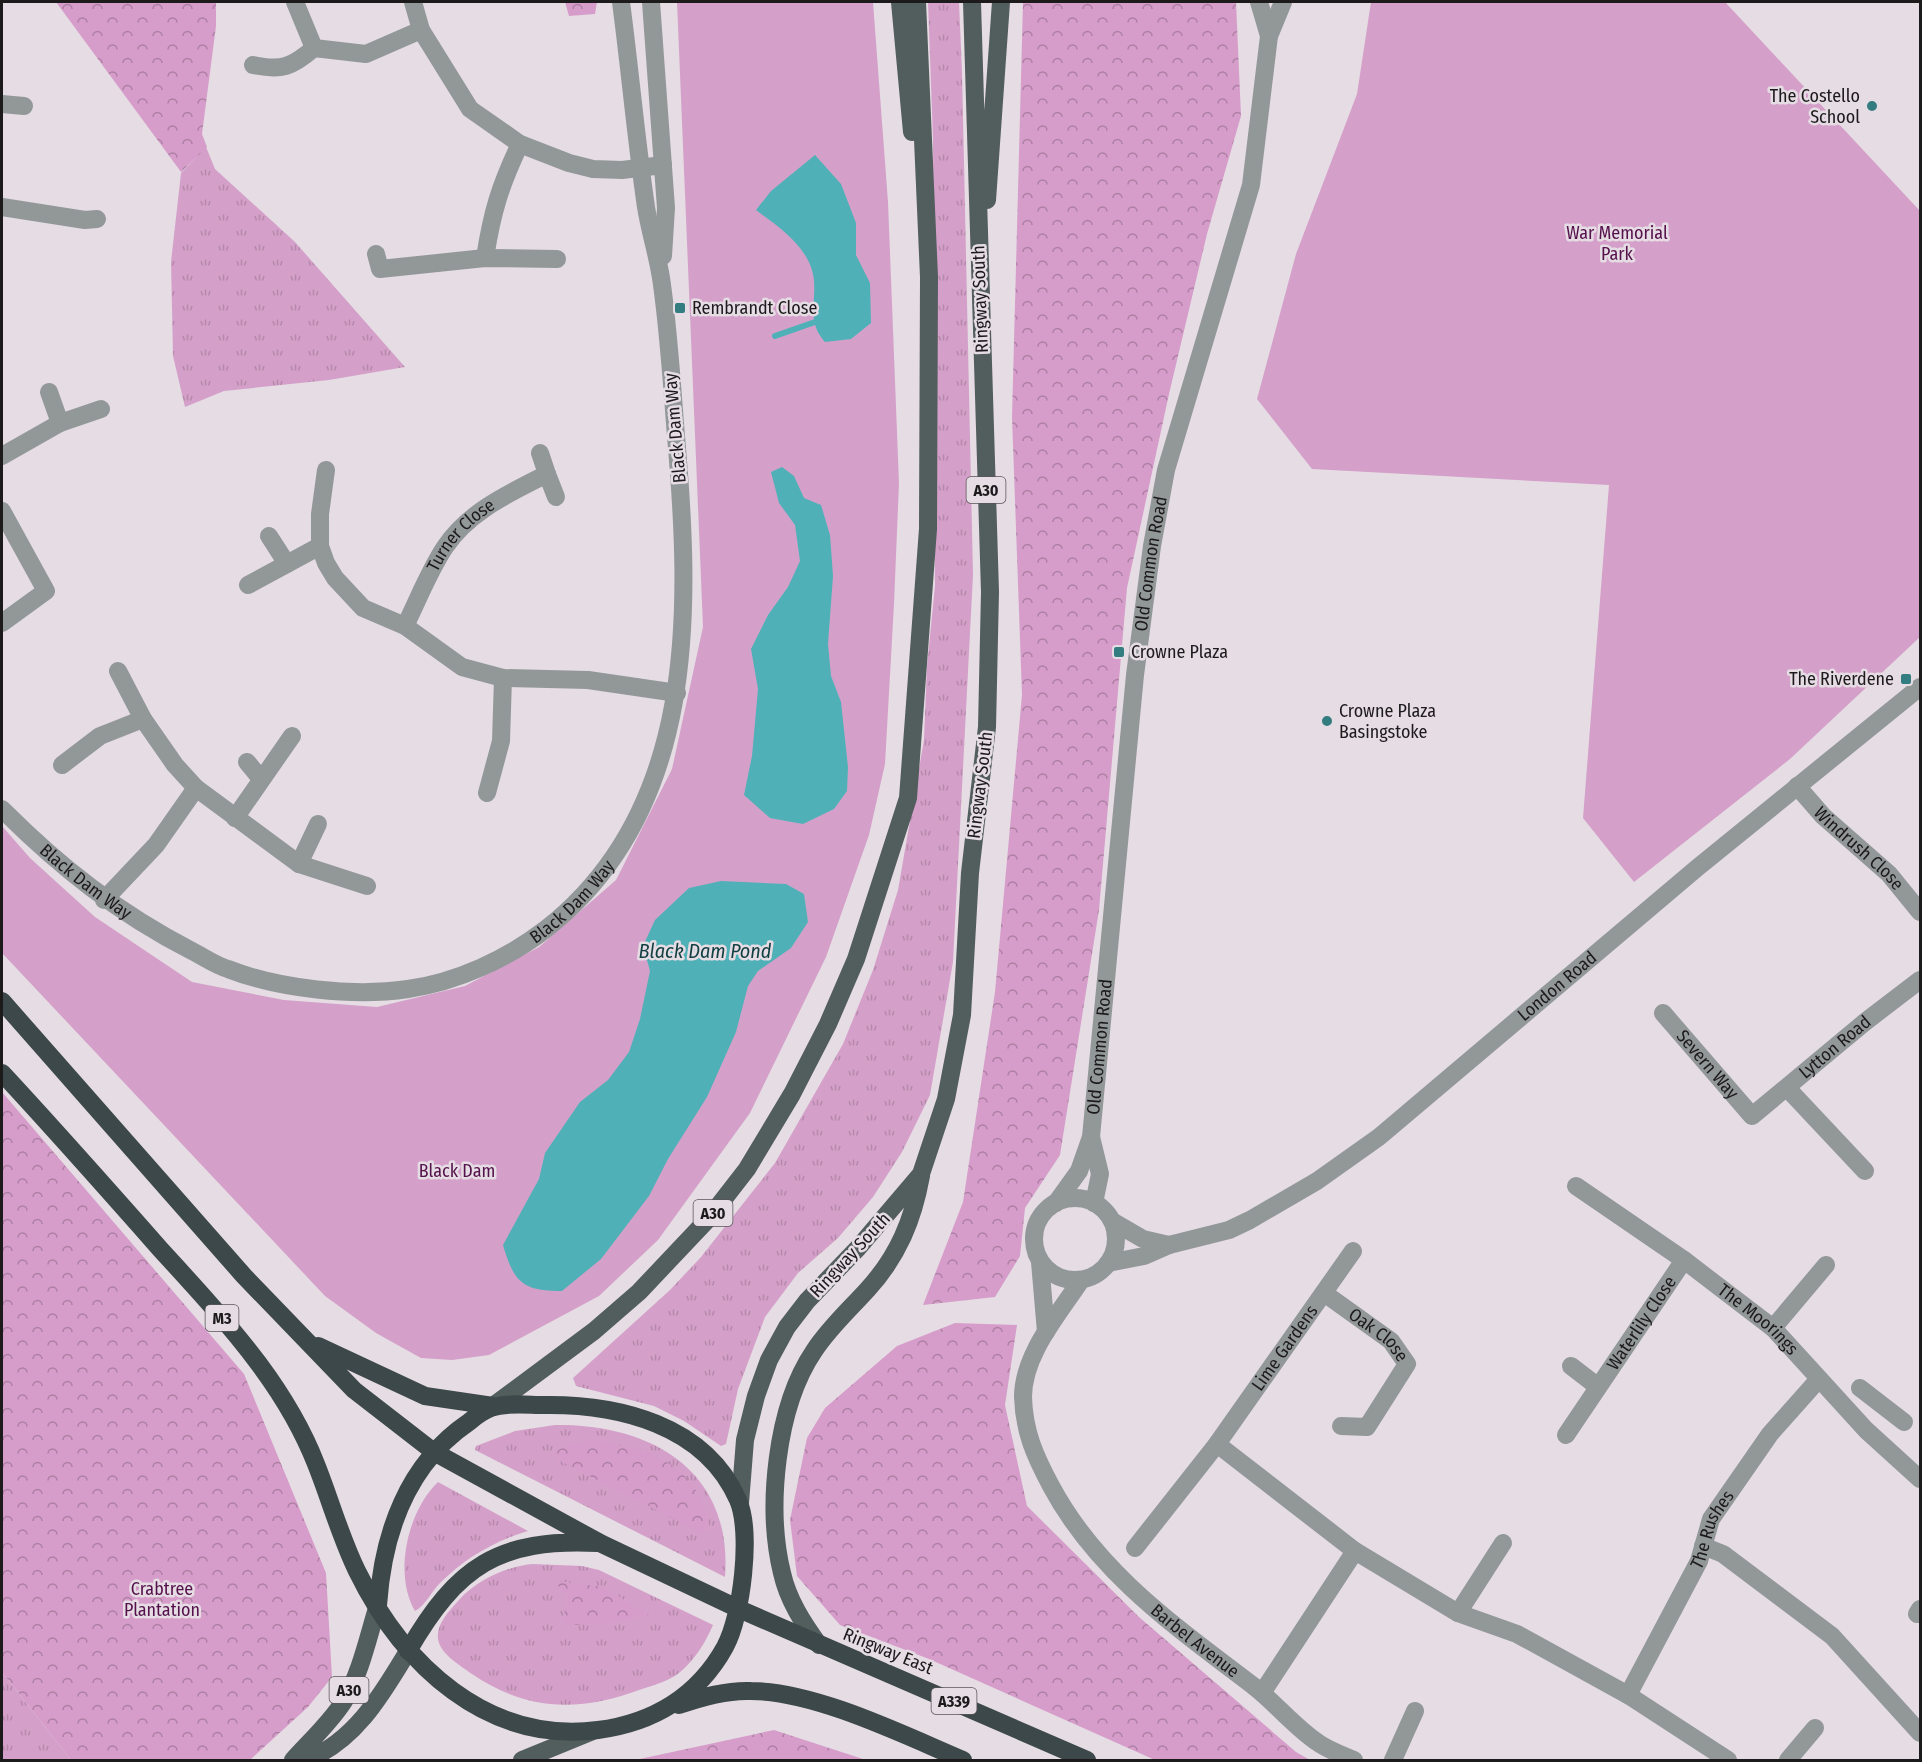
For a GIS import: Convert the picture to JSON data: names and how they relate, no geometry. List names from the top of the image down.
{
  "streets": {
    "highway": ["M3", "Ringway East", "A339"],
    "main road": ["Ringway South", "A30"],
    "street": [
      "Black Dam Way",
      "Turner Close",
      "Old Common Road",
      "Windrush Close",
      "London Road",
      "Lytton Road",
      "Severn Way",
      "The Moorings",
      "Waterlily Close",
      "Oak Close",
      "Lime Gardens",
      "The Rushes",
      "Barbel Avenue"
    ]
  },
  "crossings": [
    ["A30", "M3"],
    ["Old Common Road", "London Road"],
    ["Old Common Road", "Barbel Avenue"],
    ["Windrush Close", "London Road"],
    ["London Road", "Barbel Avenue"],
    ["Lytton Road", "Severn Way"],
    ["M3", "Ringway East"],
    ["The Moorings", "Waterlily Close"],
    ["The Moorings", "The Rushes"],
    ["Oak Close", "Lime Gardens"]
  ],
  "water": ["Black Dam Pond"],
  "parks": ["War Memorial Park", "Black Dam", "Crabtree Plantation"],
  "places": {
    "other": ["The Costello School", "Crowne Plaza Basingstoke"],
    "transit": ["Rembrandt Close", "Crowne Plaza", "The Riverdene"]
  }
}
